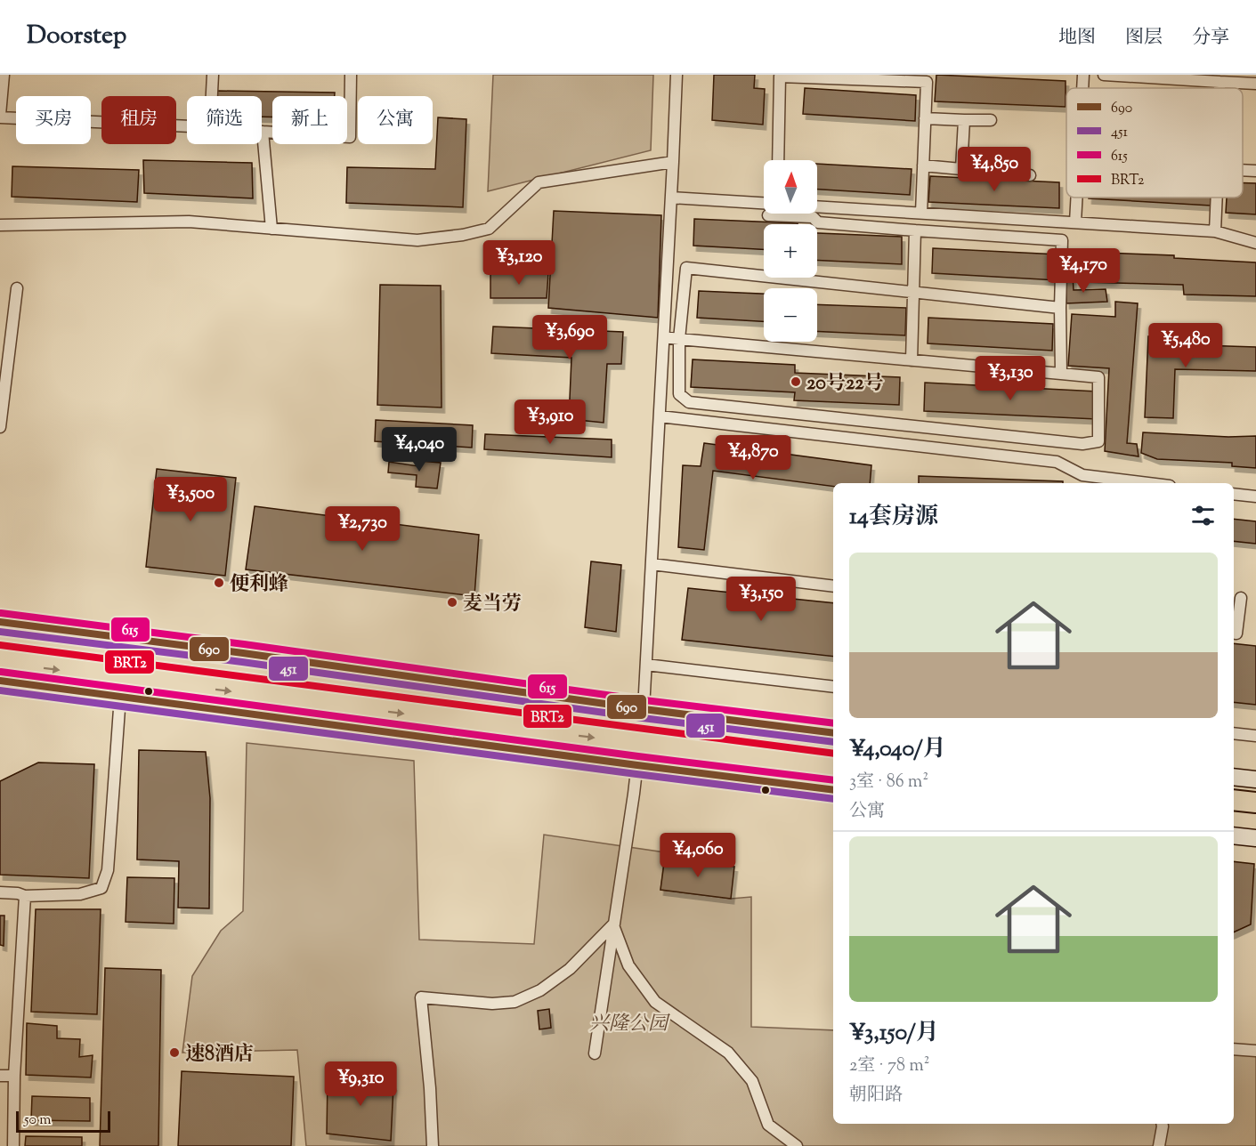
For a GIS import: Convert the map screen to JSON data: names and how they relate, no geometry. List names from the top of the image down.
{
  "parks": ["兴隆公园"],
  "places": [
    "20号22号",
    "便利蜂",
    "麦当劳",
    "速8酒店"
  ],
  "lines": [
    "transit line 615",
    "transit line 690",
    "transit line 451",
    "transit line BRT2"
  ],
  "legend": [
    "690",
    "451",
    "615",
    "BRT2"
  ],
  "scale_bar": "50 m",
  "north": "top",
  "page": {
    "header": "Doorstep",
    "nav": ["地图", "图层", "分享"],
    "chip": [
      "买房",
      "租房",
      "筛选",
      "新上",
      "公寓"
    ],
    "price": [
      "¥4,850",
      "¥3,120",
      "¥4,170",
      "¥3,690",
      "¥5,480",
      "¥3,130",
      "¥3,910",
      "¥4,040",
      "¥4,870",
      "¥3,500",
      "¥2,730",
      "¥3,150",
      "¥4,060",
      "¥9,310"
    ],
    "map_buttons": ["+", "−"],
    "heading": "14套房源",
    "list": [
      {
        "name": "¥4,040/月",
        "note": "3室 · 86 m² · 公寓"
      },
      {
        "name": "¥3,150/月",
        "note": "2室 · 78 m² · 朝阳路"
      }
    ],
    "scale": "50 m"
  }
}
